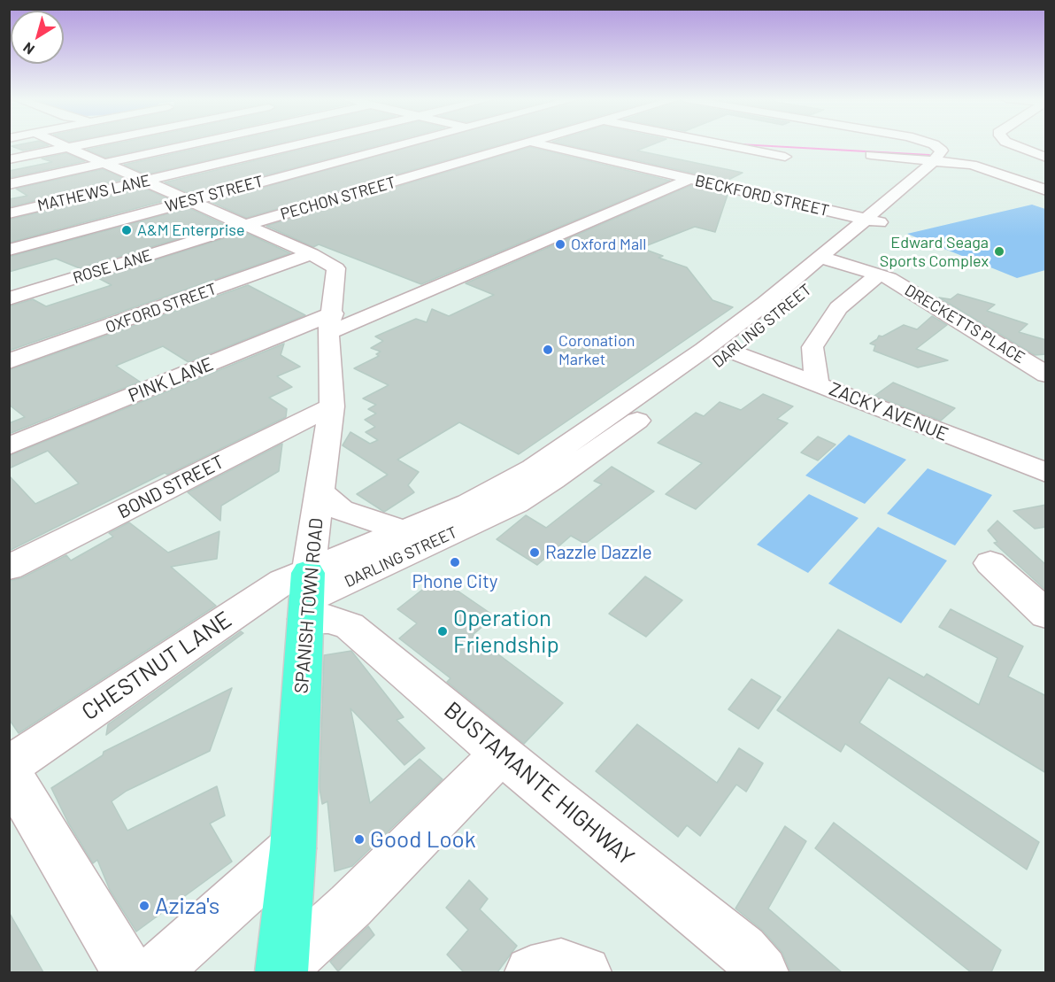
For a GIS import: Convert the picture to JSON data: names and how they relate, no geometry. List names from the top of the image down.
{
  "streets": {
    "main road": ["SPANISH TOWN ROAD"],
    "street": [
      "MATHEWS LANE",
      "WEST STREET",
      "BECKFORD STREET",
      "PECHON STREET",
      "ROSE LANE",
      "OXFORD STREET",
      "DRECKETTS PLACE",
      "DARLING STREET",
      "PINK LANE",
      "ZACKY AVENUE",
      "BOND STREET",
      "CHESTNUT LANE",
      "BUSTAMANTE HIGHWAY"
    ]
  },
  "crossings": [
    ["BECKFORD STREET", "DARLING STREET"],
    ["BECKFORD STREET", "PINK LANE"],
    ["PECHON STREET", "ROSE LANE"],
    ["OXFORD STREET", "SPANISH TOWN ROAD"],
    ["DRECKETTS PLACE", "DARLING STREET"],
    ["DARLING STREET", "ZACKY AVENUE"],
    ["DARLING STREET", "SPANISH TOWN ROAD"],
    ["DARLING STREET", "CHESTNUT LANE"],
    ["DARLING STREET", "BUSTAMANTE HIGHWAY"],
    ["PINK LANE", "SPANISH TOWN ROAD"],
    ["BOND STREET", "SPANISH TOWN ROAD"],
    ["SPANISH TOWN ROAD", "CHESTNUT LANE"],
    ["SPANISH TOWN ROAD", "BUSTAMANTE HIGHWAY"],
    ["CHESTNUT LANE", "BUSTAMANTE HIGHWAY"]
  ],
  "places": [
    "A&M Enterprise",
    "Oxford Mall",
    "Edward Seaga Sports Complex",
    "Coronation Market",
    "Razzle Dazzle",
    "Phone City",
    "Operation Friendship",
    "Good Look",
    "Aziza's"
  ],
  "north": "bottom left"
}
